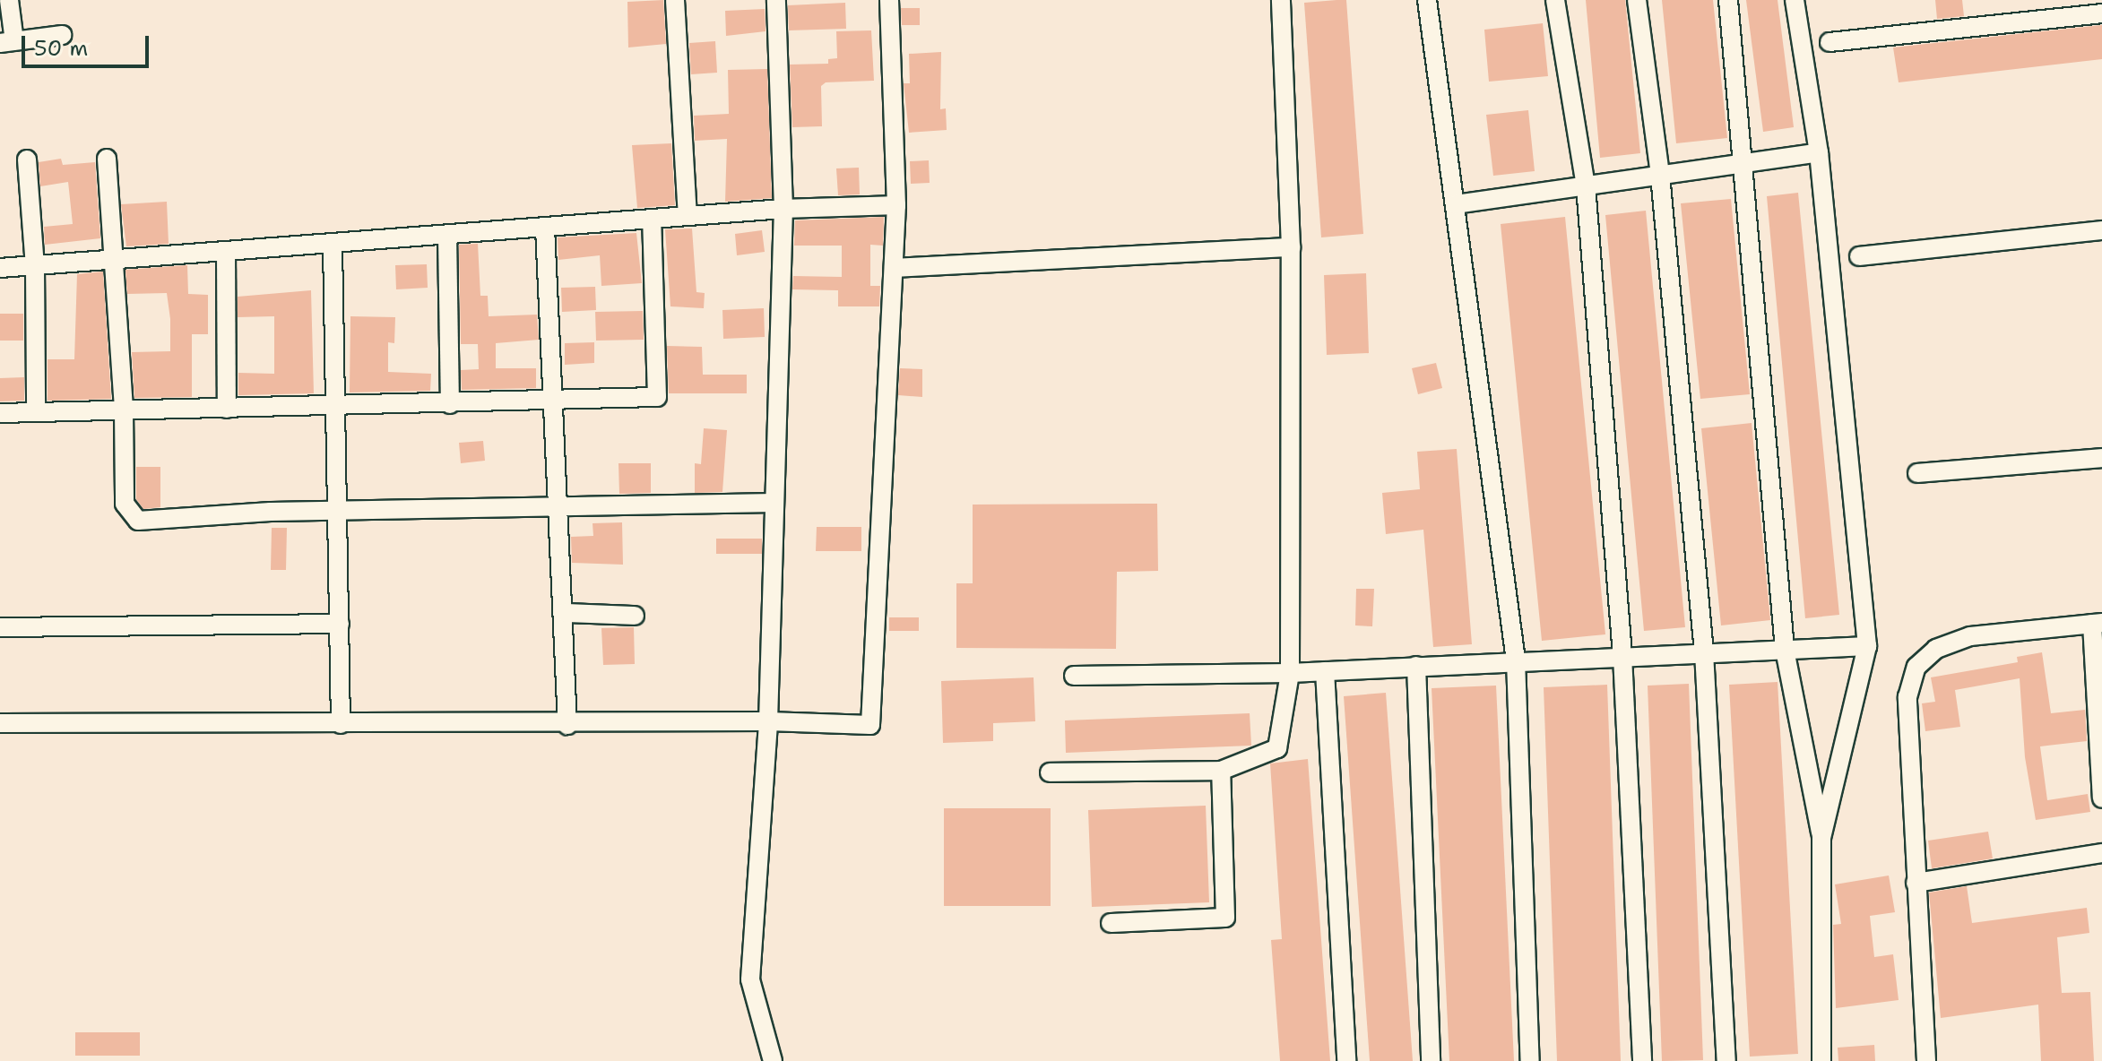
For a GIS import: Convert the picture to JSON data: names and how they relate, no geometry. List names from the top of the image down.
{
  "scale_bar": "50 m"
}
